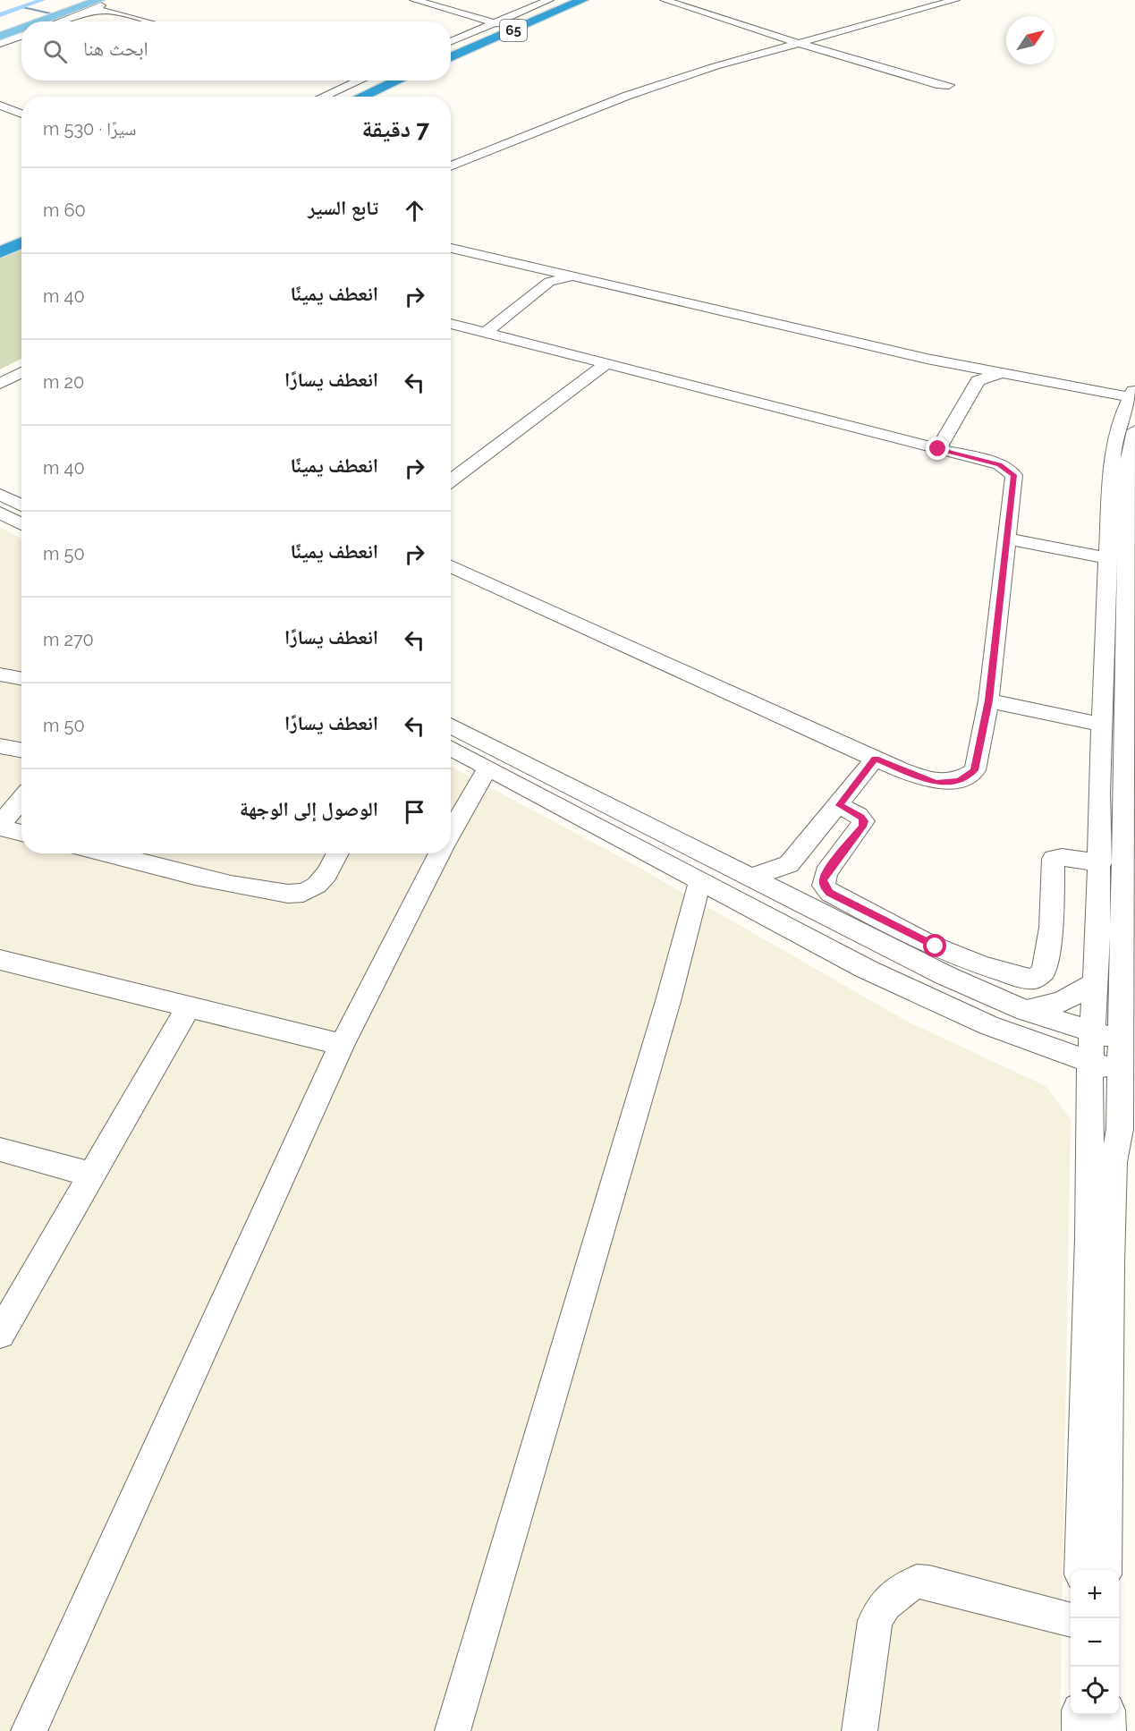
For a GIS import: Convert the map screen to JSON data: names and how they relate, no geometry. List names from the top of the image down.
{
  "streets": {
    "highway": ["65"]
  },
  "north": "top right",
  "page": {
    "search": "ابحث هنا",
    "heading": ["7 دقيقة", "سيرًا · 530 m"],
    "list": [
      ["تابع السير", "60 m"],
      ["انعطف يمينًا", "40 m"],
      ["انعطف يسارًا", "20 m"],
      ["انعطف يمينًا", "40 m"],
      ["انعطف يمينًا", "50 m"],
      ["انعطف يسارًا", "270 m"],
      ["انعطف يسارًا", "50 m"],
      "الوصول إلى الوجهة"
    ],
    "map_buttons": ["+", "−"]
  }
}
